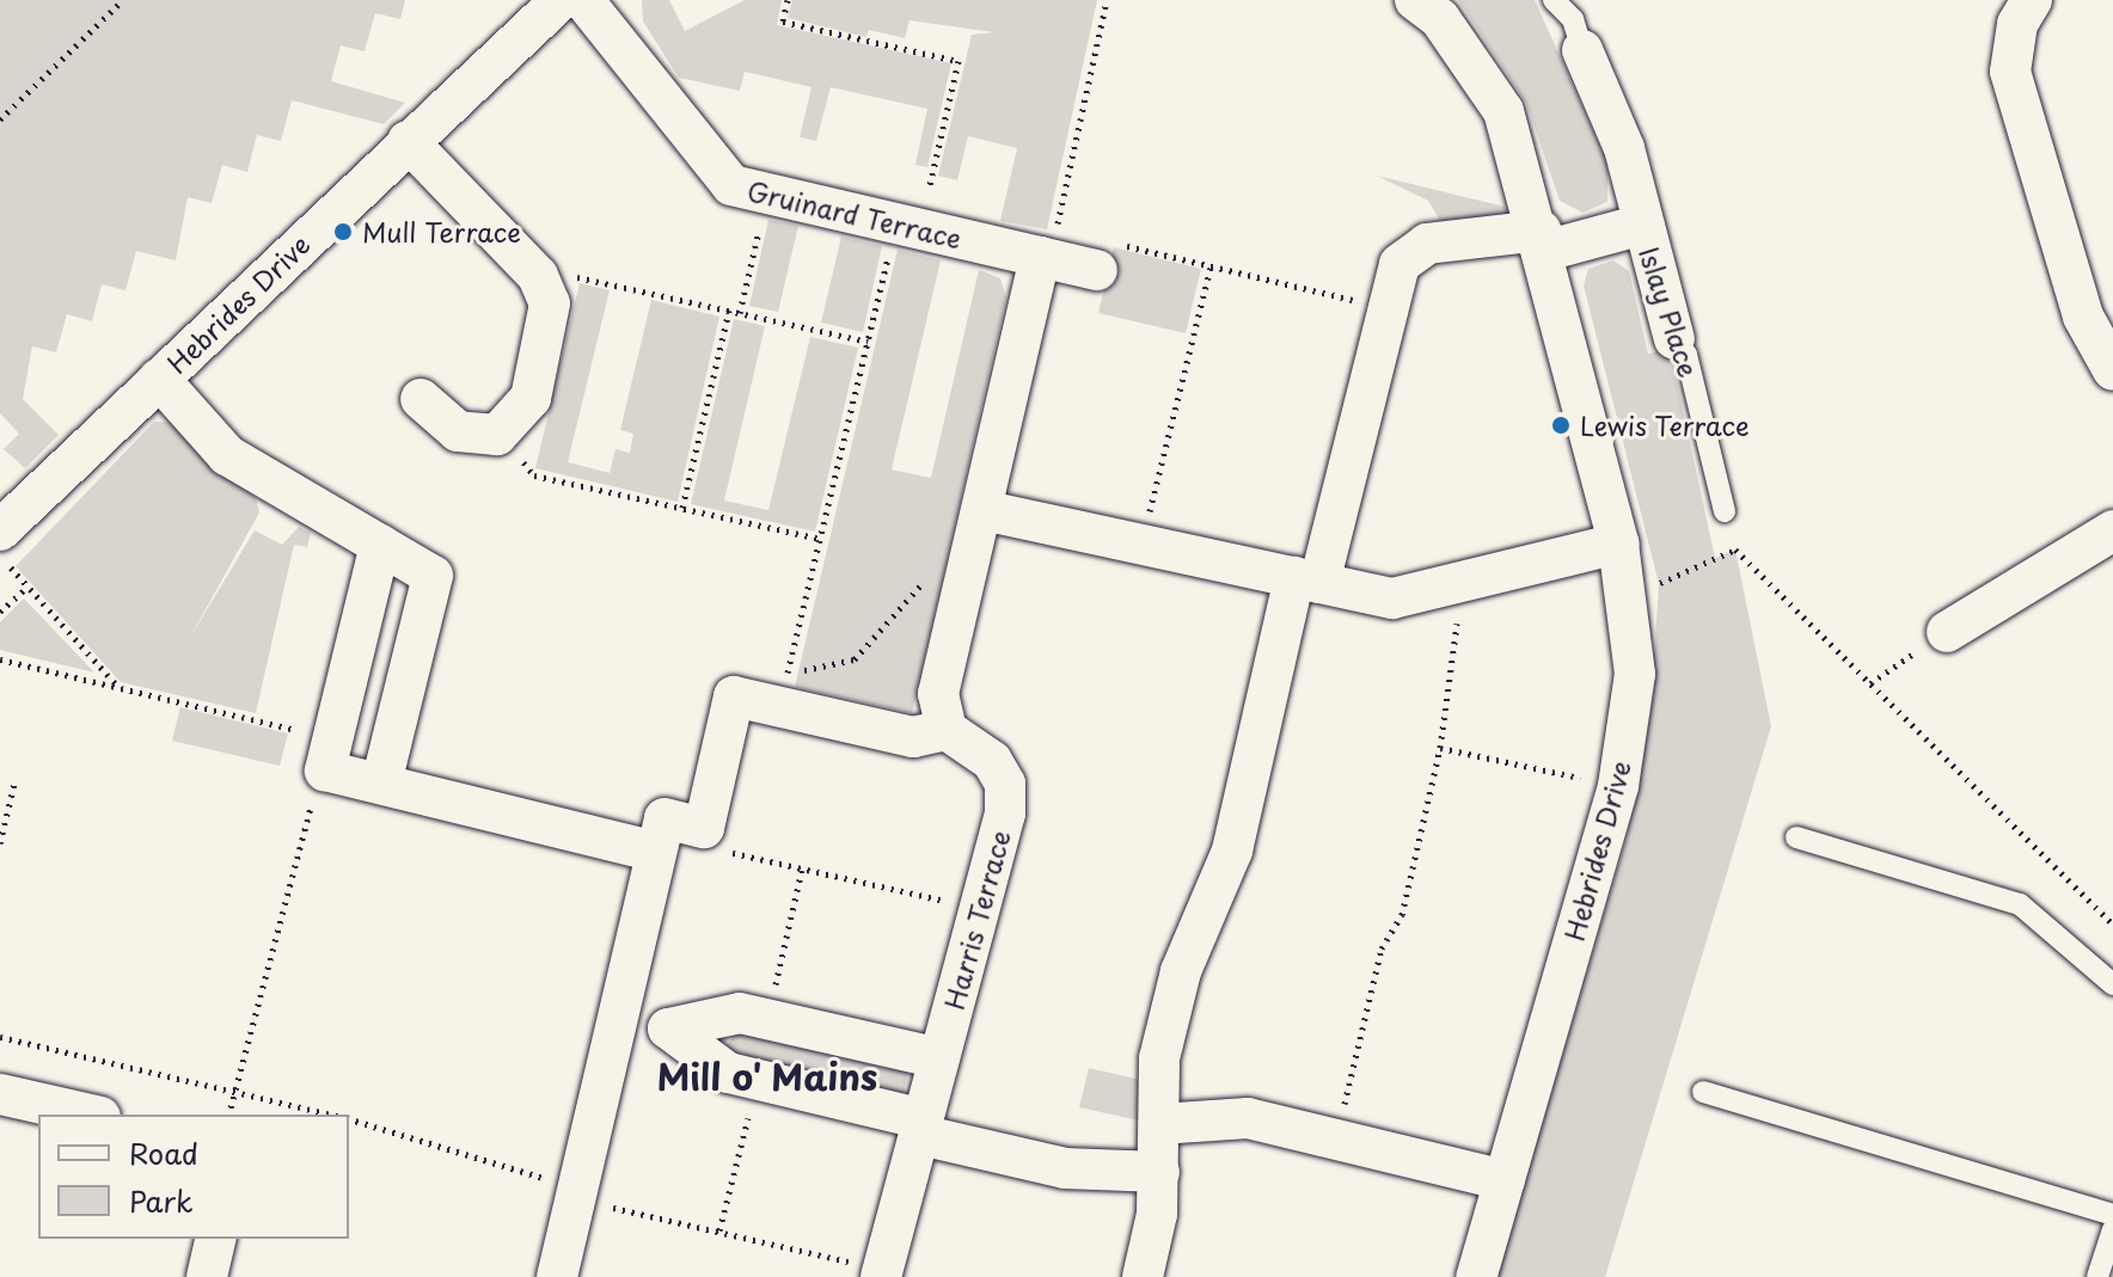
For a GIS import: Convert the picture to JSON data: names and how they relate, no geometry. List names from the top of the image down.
{
  "streets": {
    "street": [
      "Gruinard Terrace",
      "Hebrides Drive",
      "Islay Place",
      "Harris Terrace"
    ]
  },
  "crossings": [
    ["Hebrides Drive", "Islay Place"]
  ],
  "districts": ["Mill o' Mains"],
  "places": ["Mull Terrace", "Lewis Terrace"],
  "legend": ["Road", "Park"]
}
